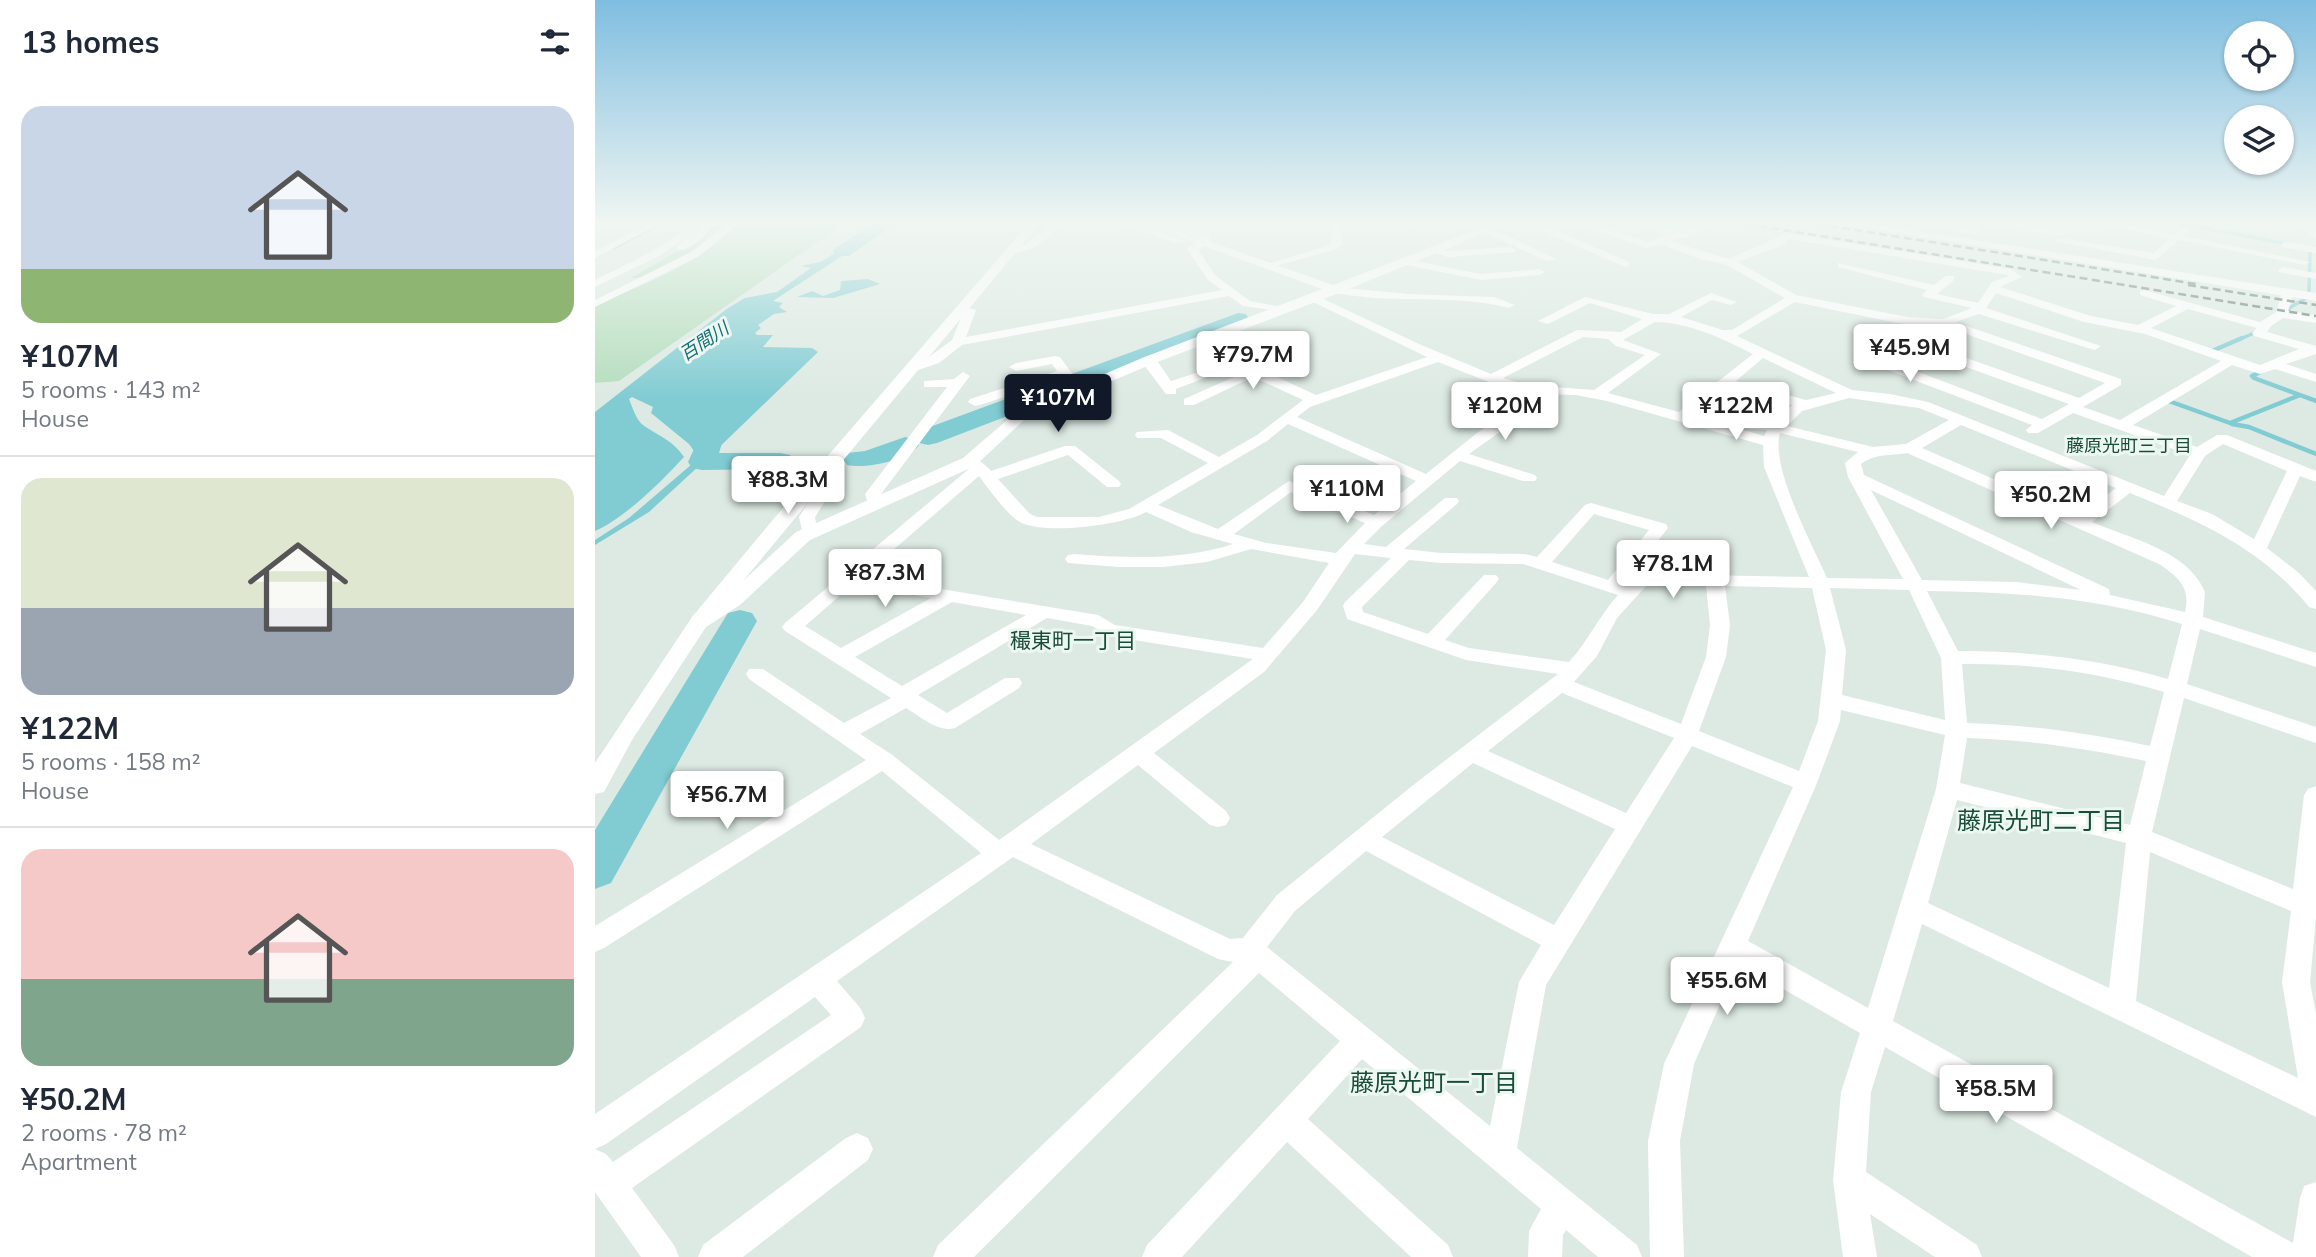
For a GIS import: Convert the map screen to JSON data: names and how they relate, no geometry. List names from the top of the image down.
{
  "districts": [
    "藤原光町三丁目",
    "穝東町一丁目",
    "藤原光町二丁目",
    "藤原光町一丁目"
  ],
  "water": ["百間川"],
  "page": {
    "heading": "13 homes",
    "list": [
      {
        "name": "¥107M",
        "note": "5 rooms · 143 m² · House"
      },
      {
        "name": "¥122M",
        "note": "5 rooms · 158 m² · House"
      },
      {
        "name": "¥50.2M",
        "note": "2 rooms · 78 m² · Apartment"
      }
    ],
    "price": [
      "¥45.9M",
      "¥79.7M",
      "¥107M",
      "¥120M",
      "¥122M",
      "¥88.3M",
      "¥110M",
      "¥50.2M",
      "¥78.1M",
      "¥87.3M",
      "¥56.7M",
      "¥55.6M",
      "¥58.5M"
    ]
  }
}
